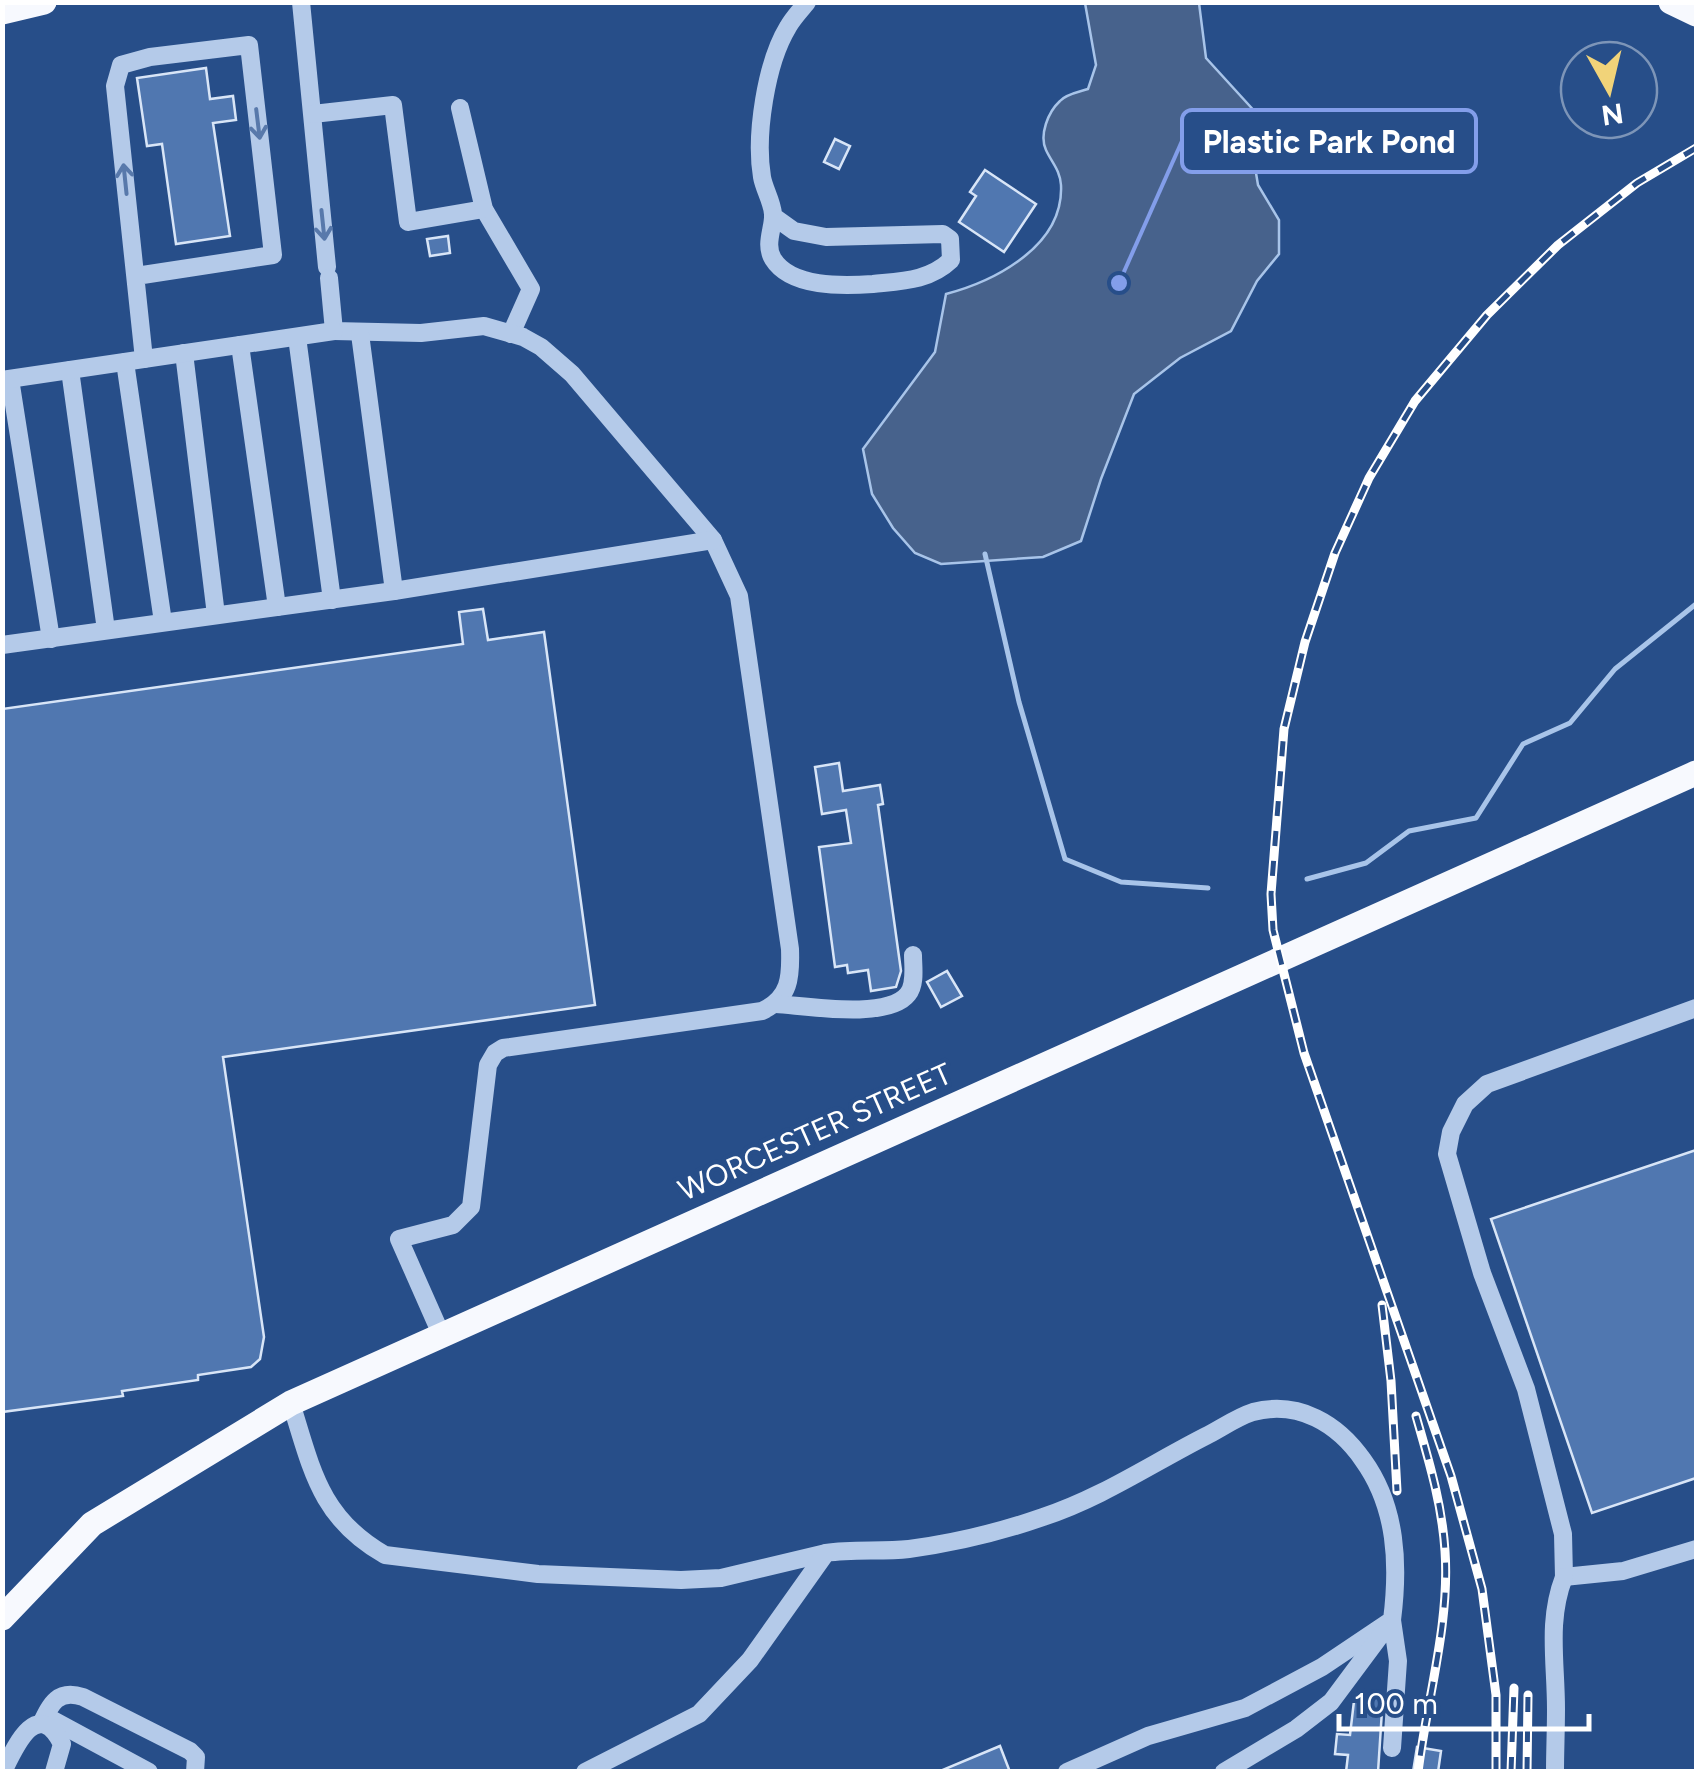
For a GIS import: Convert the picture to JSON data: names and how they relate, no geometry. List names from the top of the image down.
{
  "streets": {
    "main road": ["WORCESTER STREET"]
  },
  "places": ["Plastic Park Pond"],
  "scale_bar": "100 m",
  "north": "bottom"
}
